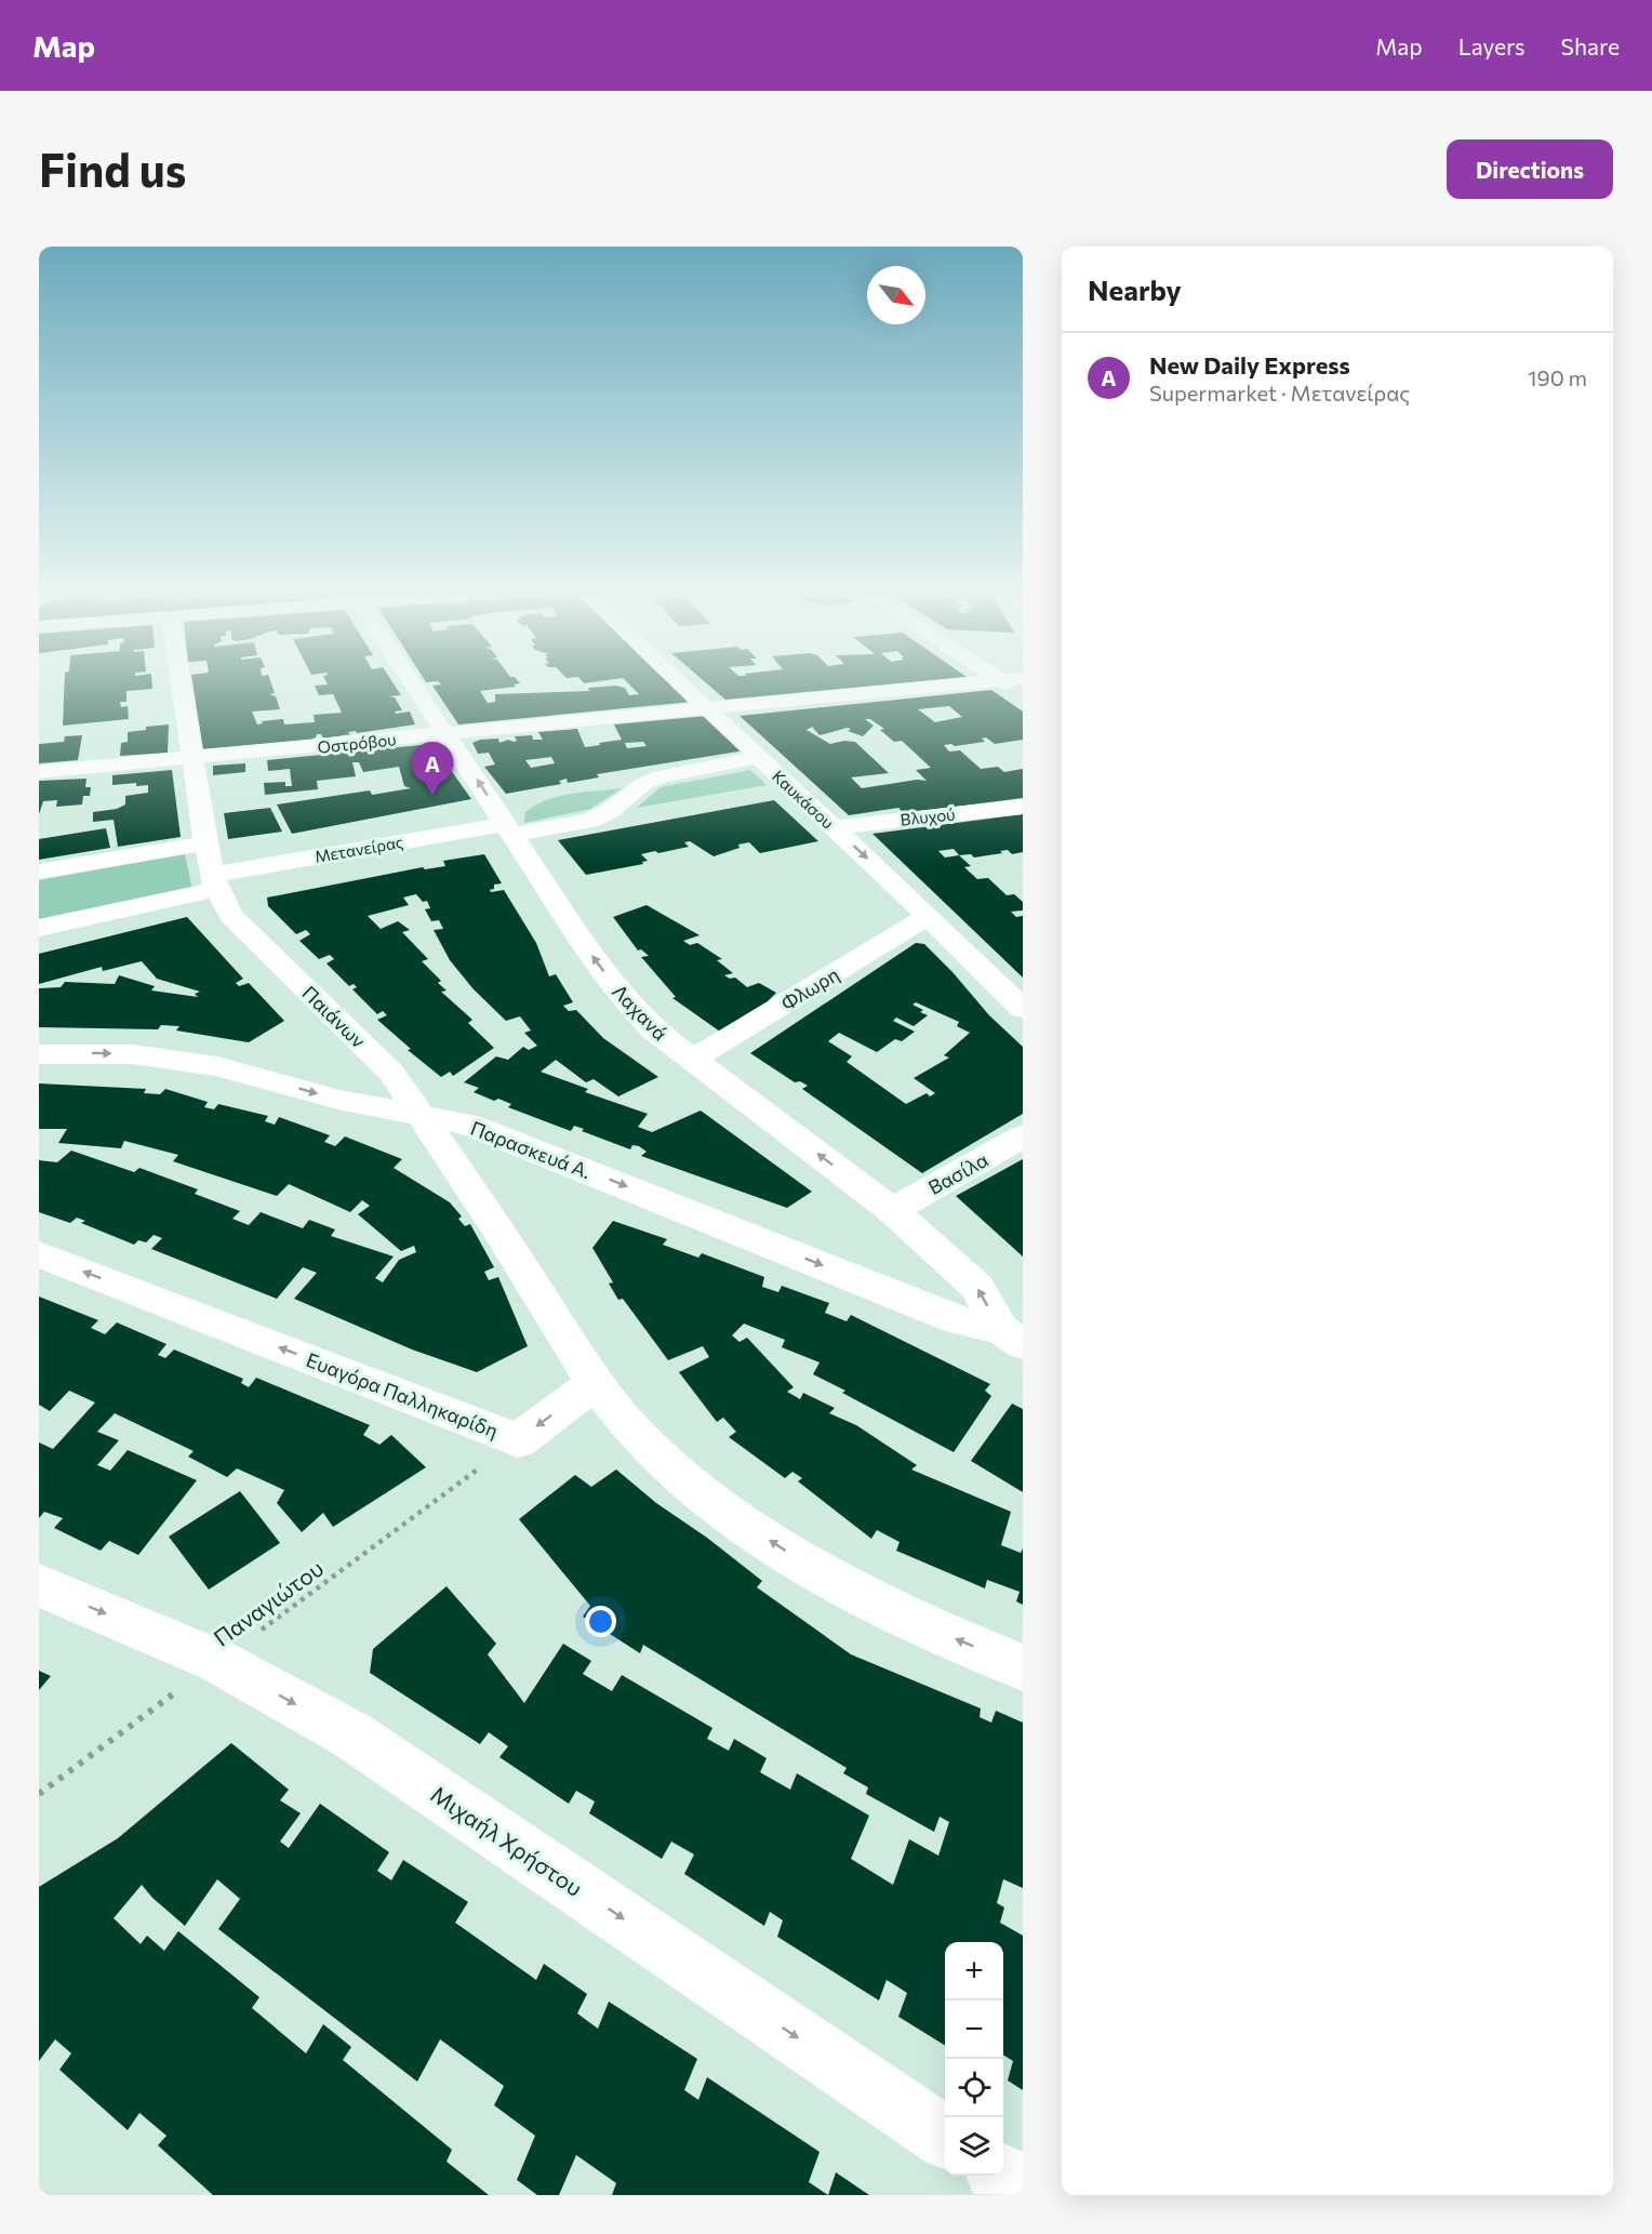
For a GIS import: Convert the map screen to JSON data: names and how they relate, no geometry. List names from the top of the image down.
{
  "streets": {
    "street": [
      "Οστρόβου",
      "Καυκάσου",
      "Βλυχού",
      "Μετανείρας",
      "Φλωρη",
      "Λαχανά",
      "Παιάνων",
      "Παρασκευά Α.",
      "Βασίλα",
      "Ευαγόρα Παλληκαρίδη",
      "Μιχαήλ Χρήστου"
    ],
    "path": ["Παναγιώτου"]
  },
  "crossings": [
    ["Οστρόβου", "Καυκάσου"],
    ["Οστρόβου", "Λαχανά"],
    ["Οστρόβου", "Παιάνων"],
    ["Καυκάσου", "Βλυχού"],
    ["Καυκάσου", "Μετανείρας"],
    ["Καυκάσου", "Φλωρη"],
    ["Μετανείρας", "Λαχανά"],
    ["Μετανείρας", "Παιάνων"],
    ["Φλωρη", "Λαχανά"],
    ["Λαχανά", "Παρασκευά Α."],
    ["Λαχανά", "Βασίλα"],
    ["Παιάνων", "Παρασκευά Α."],
    ["Παιάνων", "Ευαγόρα Παλληκαρίδη"],
    ["Ευαγόρα Παλληκαρίδη", "Παναγιώτου"],
    ["Παναγιώτου", "Μιχαήλ Χρήστου"]
  ],
  "one_way": ["Λαχανά", "Ευαγόρα Παλληκαρίδη", "Μιχαήλ Χρήστου"],
  "north": "bottom right",
  "page": {
    "header": "Map",
    "nav": ["Map", "Layers", "Share"],
    "buttons": "Directions",
    "title": "Find us",
    "heading": "Nearby",
    "list": [
      {
        "mark": "A",
        "name": "New Daily Express",
        "note": "Supermarket · Μετανείρας",
        "value": "190 m"
      }
    ],
    "pins": "A",
    "map_buttons": ["+", "−"]
  }
}
